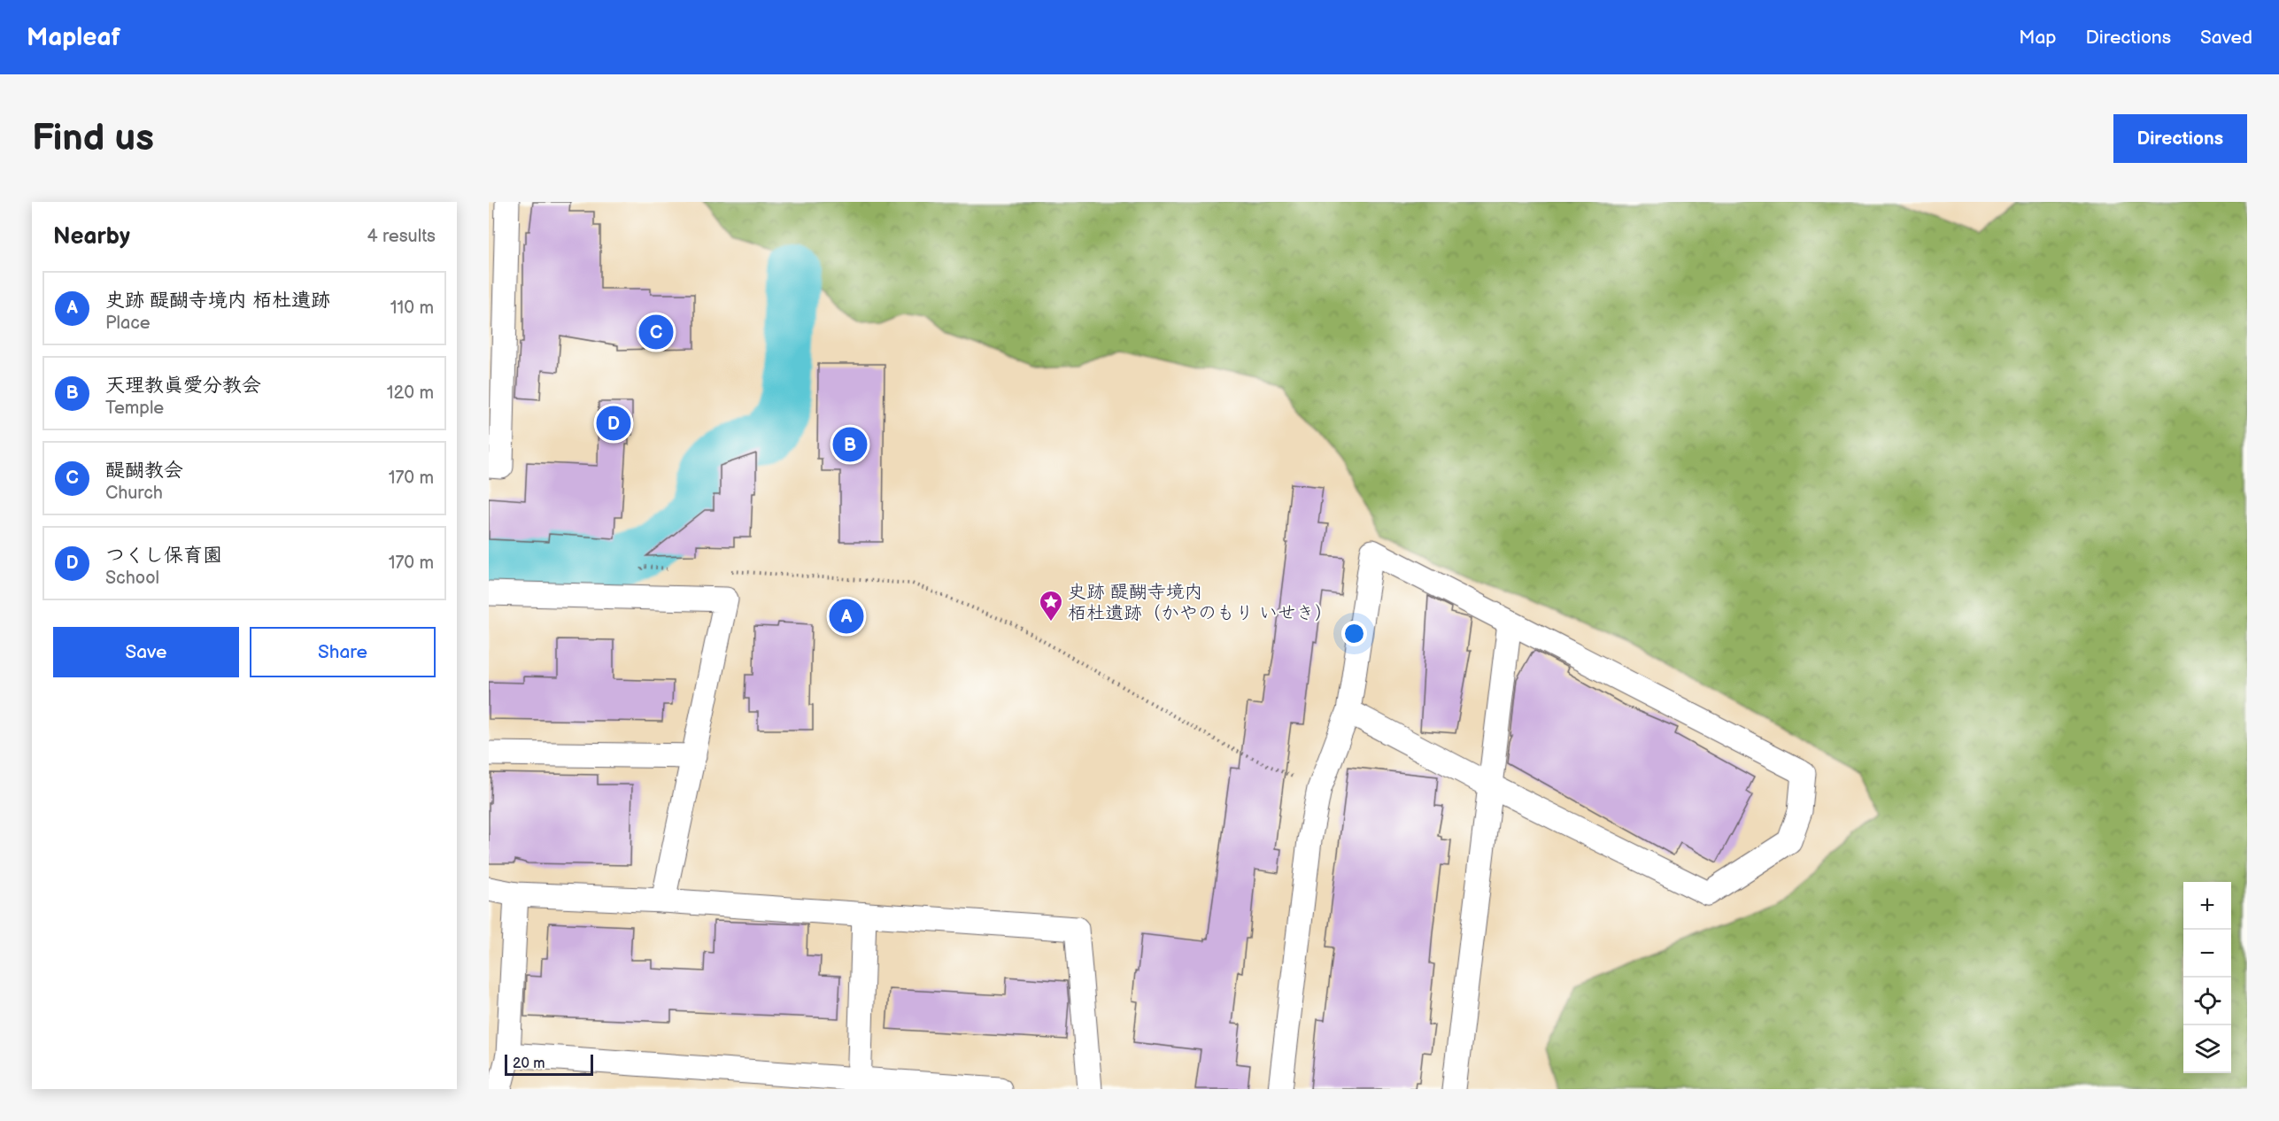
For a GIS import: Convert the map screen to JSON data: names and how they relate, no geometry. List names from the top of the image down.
{
  "places": {
    "place": ["史跡 醍醐寺境内 栢杜遺跡（かやのもり いせき）"]
  },
  "scale_bar": "20 m",
  "page": {
    "header": "Mapleaf",
    "nav": ["Map", "Directions", "Saved"],
    "buttons": [
      "Directions",
      ["Save", "Share"]
    ],
    "title": "Find us",
    "heading": ["Nearby", "4 results"],
    "list": [
      {
        "mark": "A",
        "name": "史跡 醍醐寺境内 栢杜遺跡",
        "note": "Place",
        "value": "110 m"
      },
      {
        "mark": "B",
        "name": "天理教眞愛分教会",
        "note": "Temple",
        "value": "120 m"
      },
      {
        "mark": "C",
        "name": "醍醐教会",
        "note": "Church",
        "value": "170 m"
      },
      {
        "mark": "D",
        "name": "つくし保育園",
        "note": "School",
        "value": "170 m"
      }
    ],
    "pins": [
      "C",
      "D",
      "B",
      "A"
    ],
    "map_buttons": ["+", "−"],
    "scale": "20 m"
  }
}
